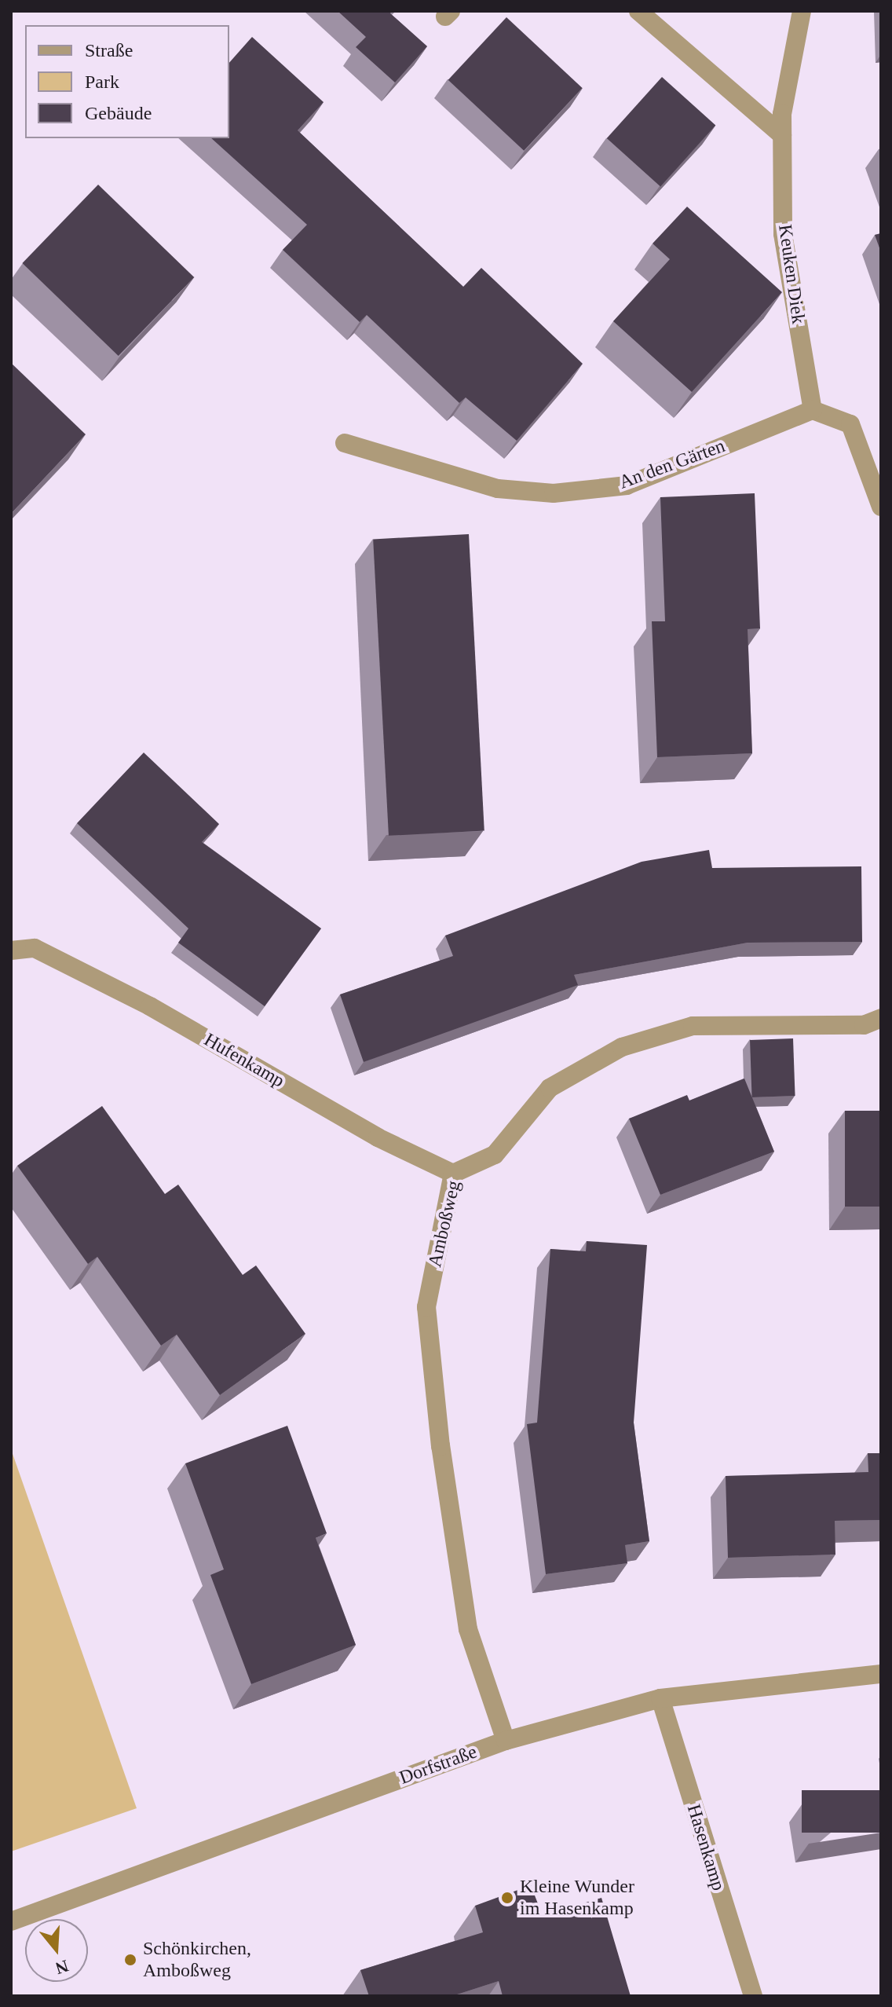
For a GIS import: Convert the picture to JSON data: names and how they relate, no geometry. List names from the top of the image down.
{
  "streets": {
    "street": [
      "Keuken Diek",
      "An den Gärten",
      "Hufenkamp",
      "Amboßweg",
      "Dorfstraße",
      "Hasenkamp"
    ]
  },
  "crossings": [
    ["Keuken Diek", "An den Gärten"],
    ["Hufenkamp", "Amboßweg"],
    ["Amboßweg", "Dorfstraße"],
    ["Dorfstraße", "Hasenkamp"]
  ],
  "places": ["Kleine Wunder im Hasenkamp", "Schönkirchen, Amboßweg"],
  "legend": ["Straße", "Park", "Gebäude"],
  "north": "bottom"
}
